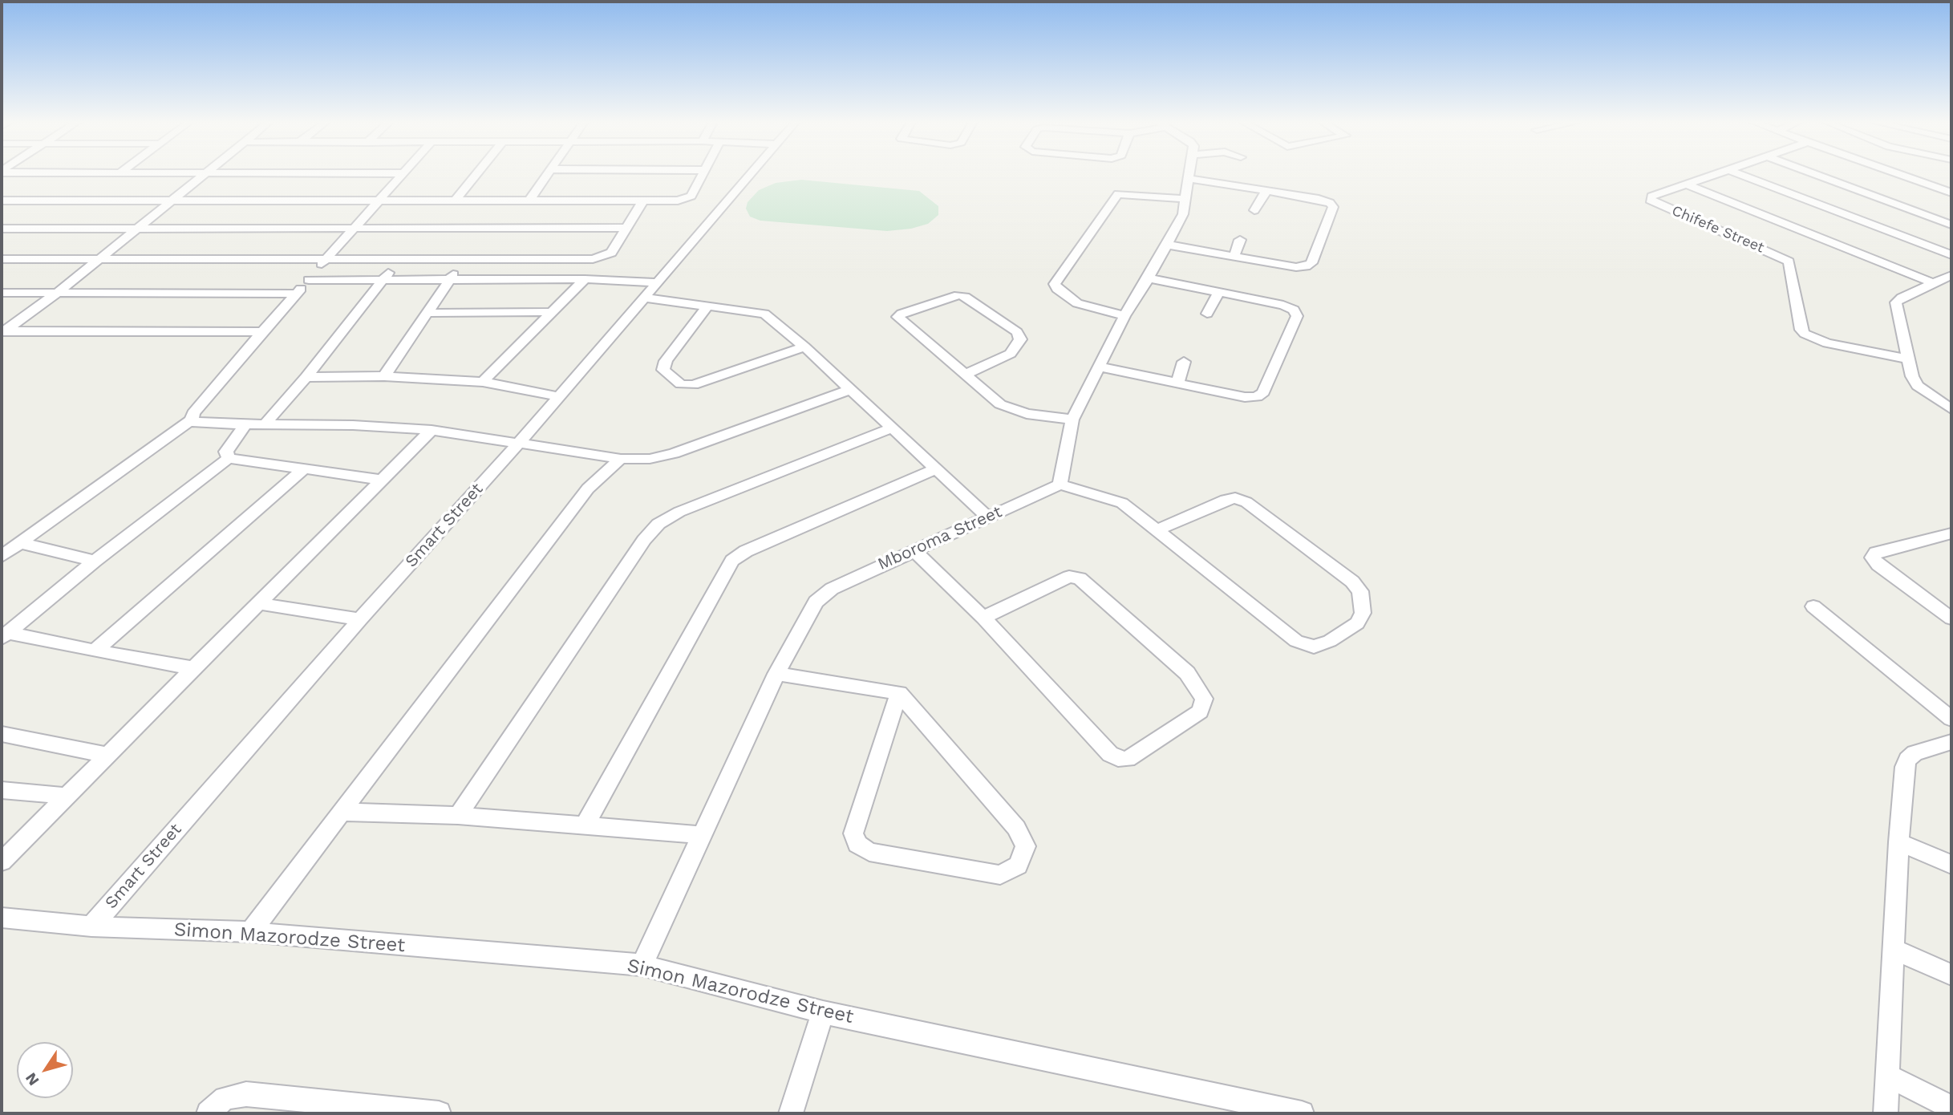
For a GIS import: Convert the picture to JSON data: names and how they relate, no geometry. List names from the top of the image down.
{
  "streets": {
    "street": [
      "Chifefe Street",
      "Smart Street",
      "Mboroma Street",
      "Simon Mazorodze Street"
    ]
  },
  "crossings": [
    ["Smart Street", "Simon Mazorodze Street"],
    ["Mboroma Street", "Simon Mazorodze Street"]
  ],
  "north": "bottom left"
}
